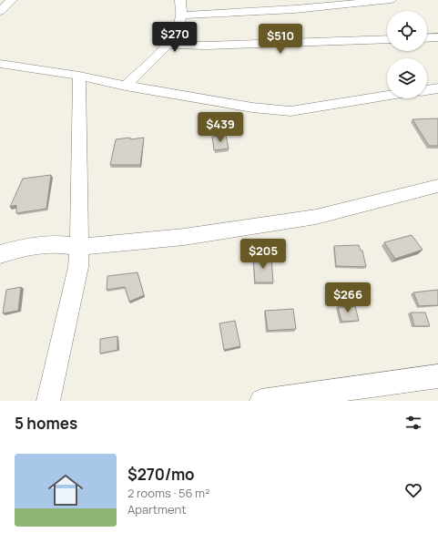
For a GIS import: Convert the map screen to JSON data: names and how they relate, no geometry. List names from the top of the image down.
{
  "page": {
    "price": [
      "$270",
      "$510",
      "$439",
      "$205",
      "$266"
    ],
    "heading": "5 homes",
    "list": [
      {
        "name": "$270/mo",
        "note": "2 rooms · 56 m² · Apartment"
      }
    ]
  }
}
